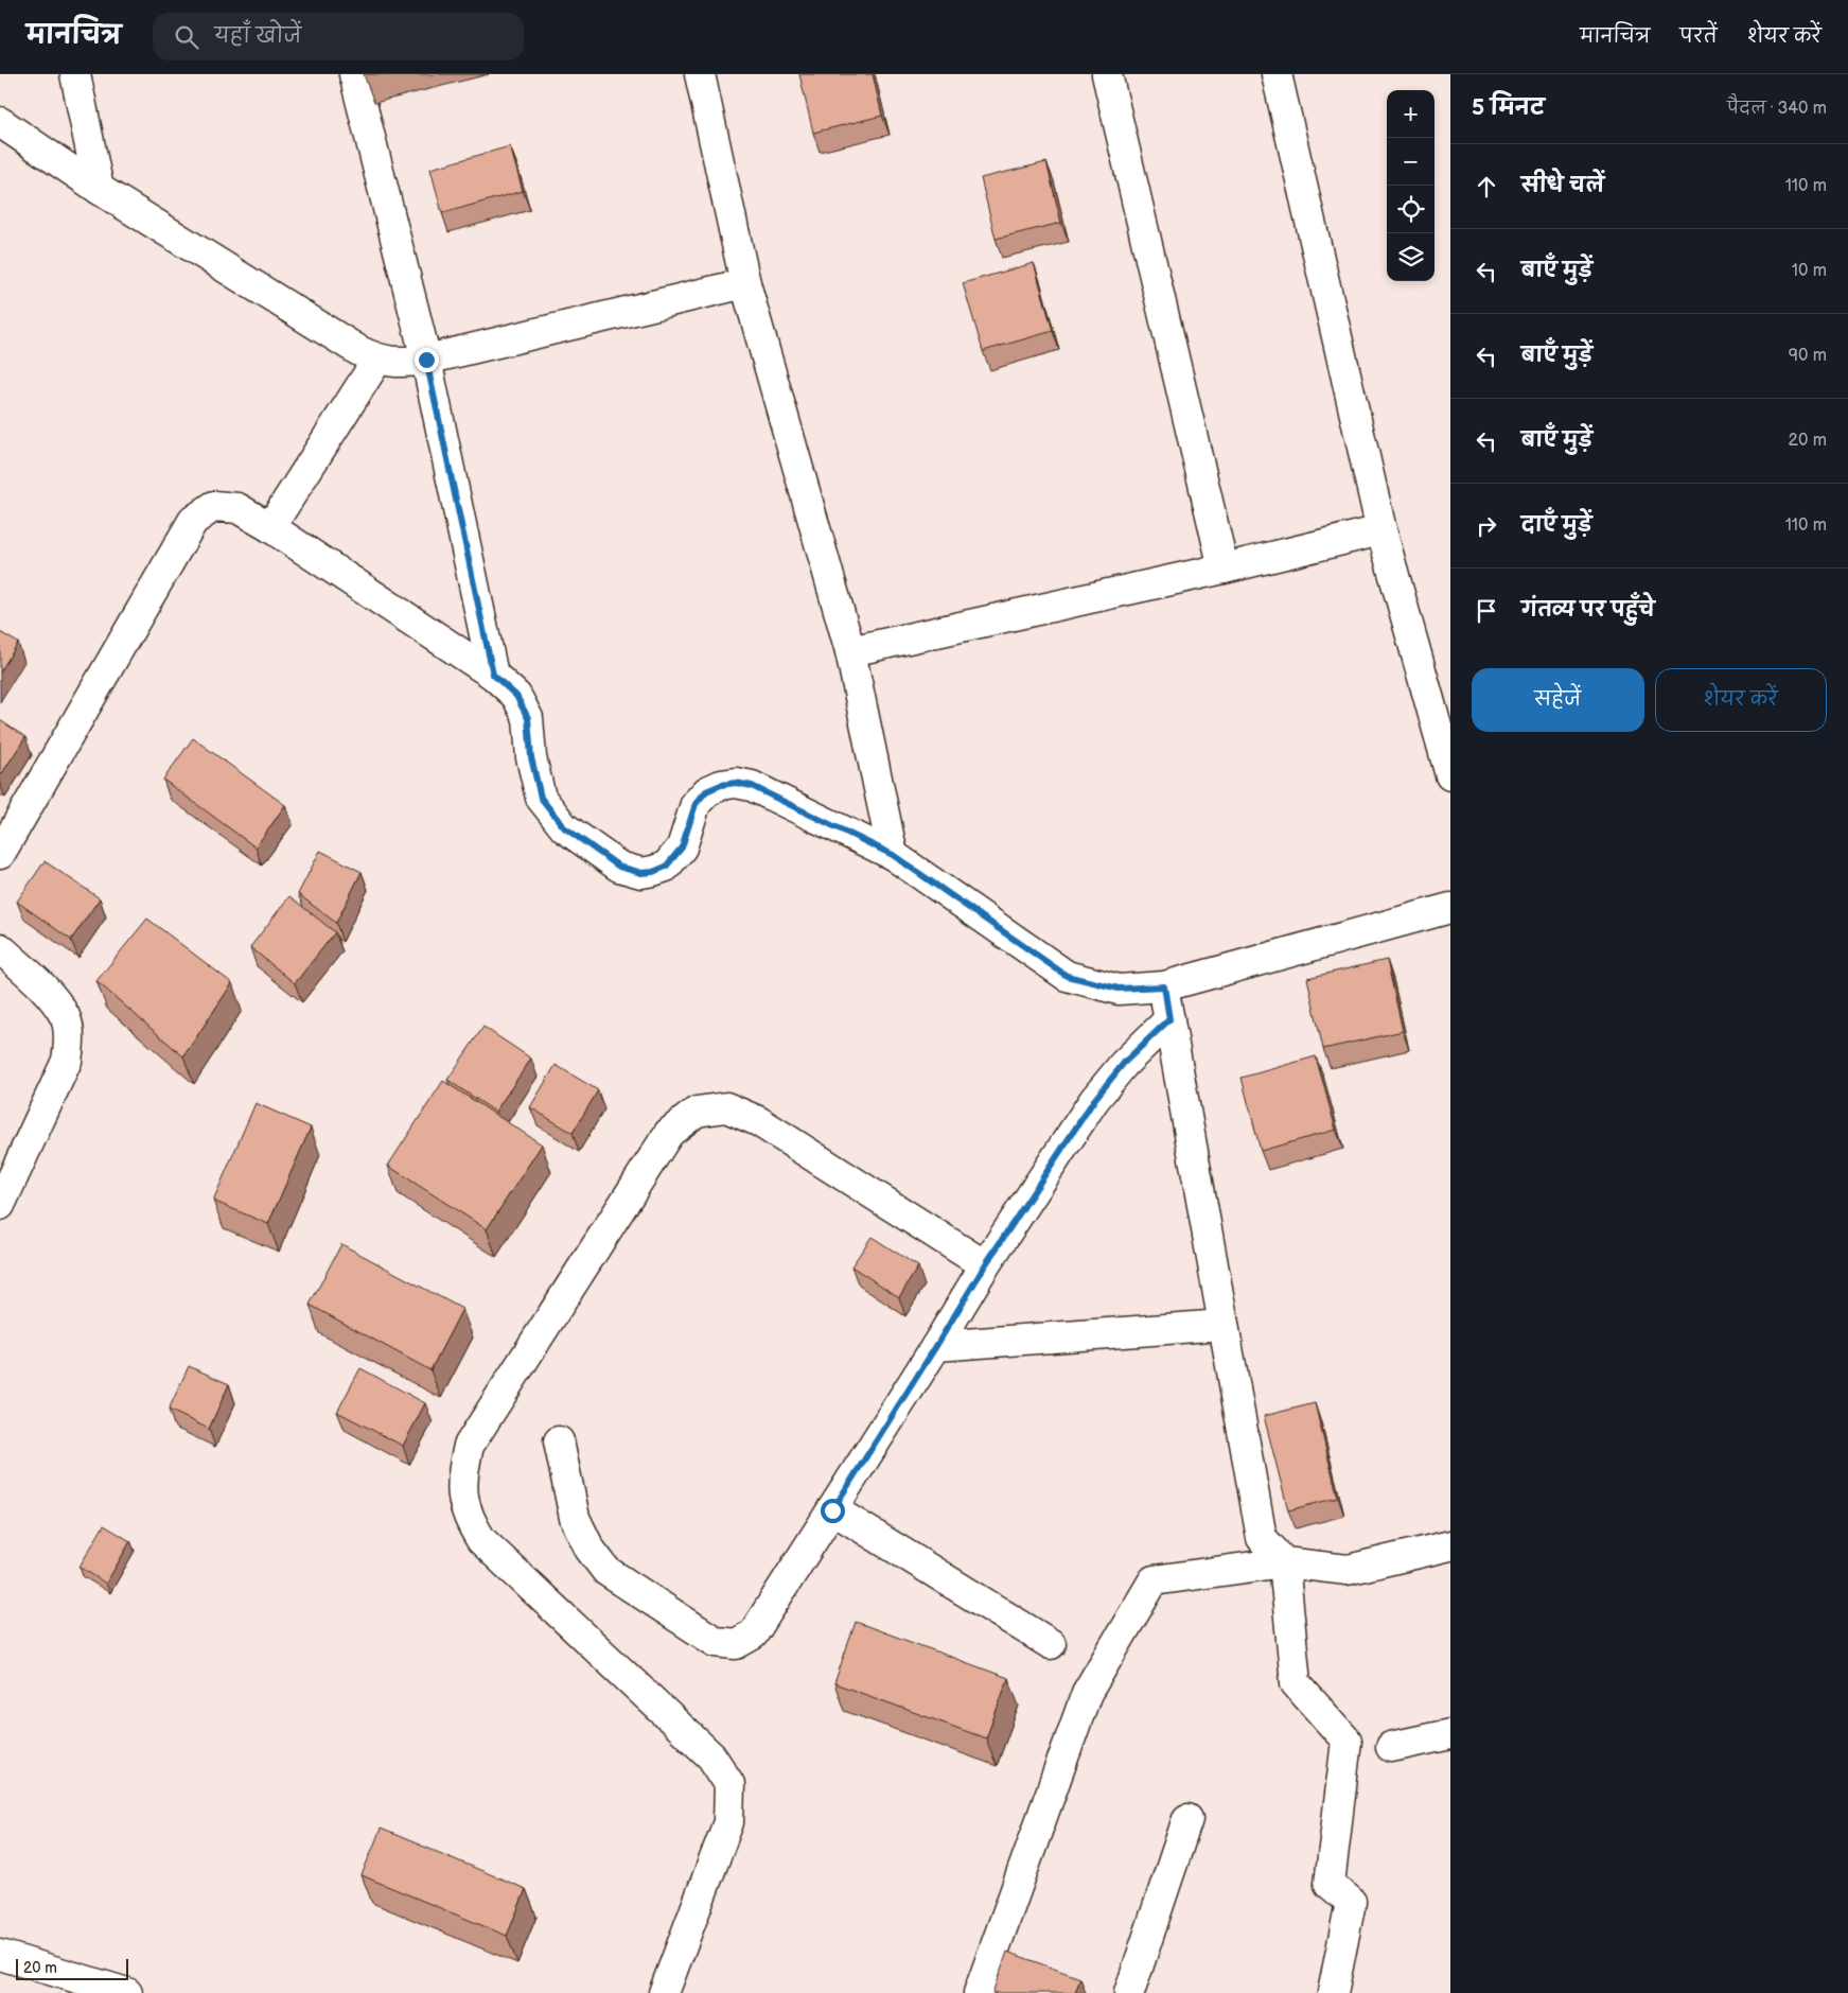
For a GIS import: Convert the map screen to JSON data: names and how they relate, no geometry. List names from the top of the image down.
{
  "scale_bar": "20 m",
  "page": {
    "header": "मानचित्र",
    "search": "यहाँ खोजें",
    "nav": ["मानचित्र", "परतें", "शेयर करें"],
    "heading": ["5 मिनट", "पैदल · 340 m"],
    "map_buttons": ["+", "−"],
    "list": [
      ["सीधे चलें", "110 m"],
      ["बाएँ मुड़ें", "10 m"],
      ["बाएँ मुड़ें", "90 m"],
      ["बाएँ मुड़ें", "20 m"],
      ["दाएँ मुड़ें", "110 m"],
      "गंतव्य पर पहुँचे"
    ],
    "buttons": ["सहेजें", "शेयर करें"],
    "scale": "20 m"
  }
}
